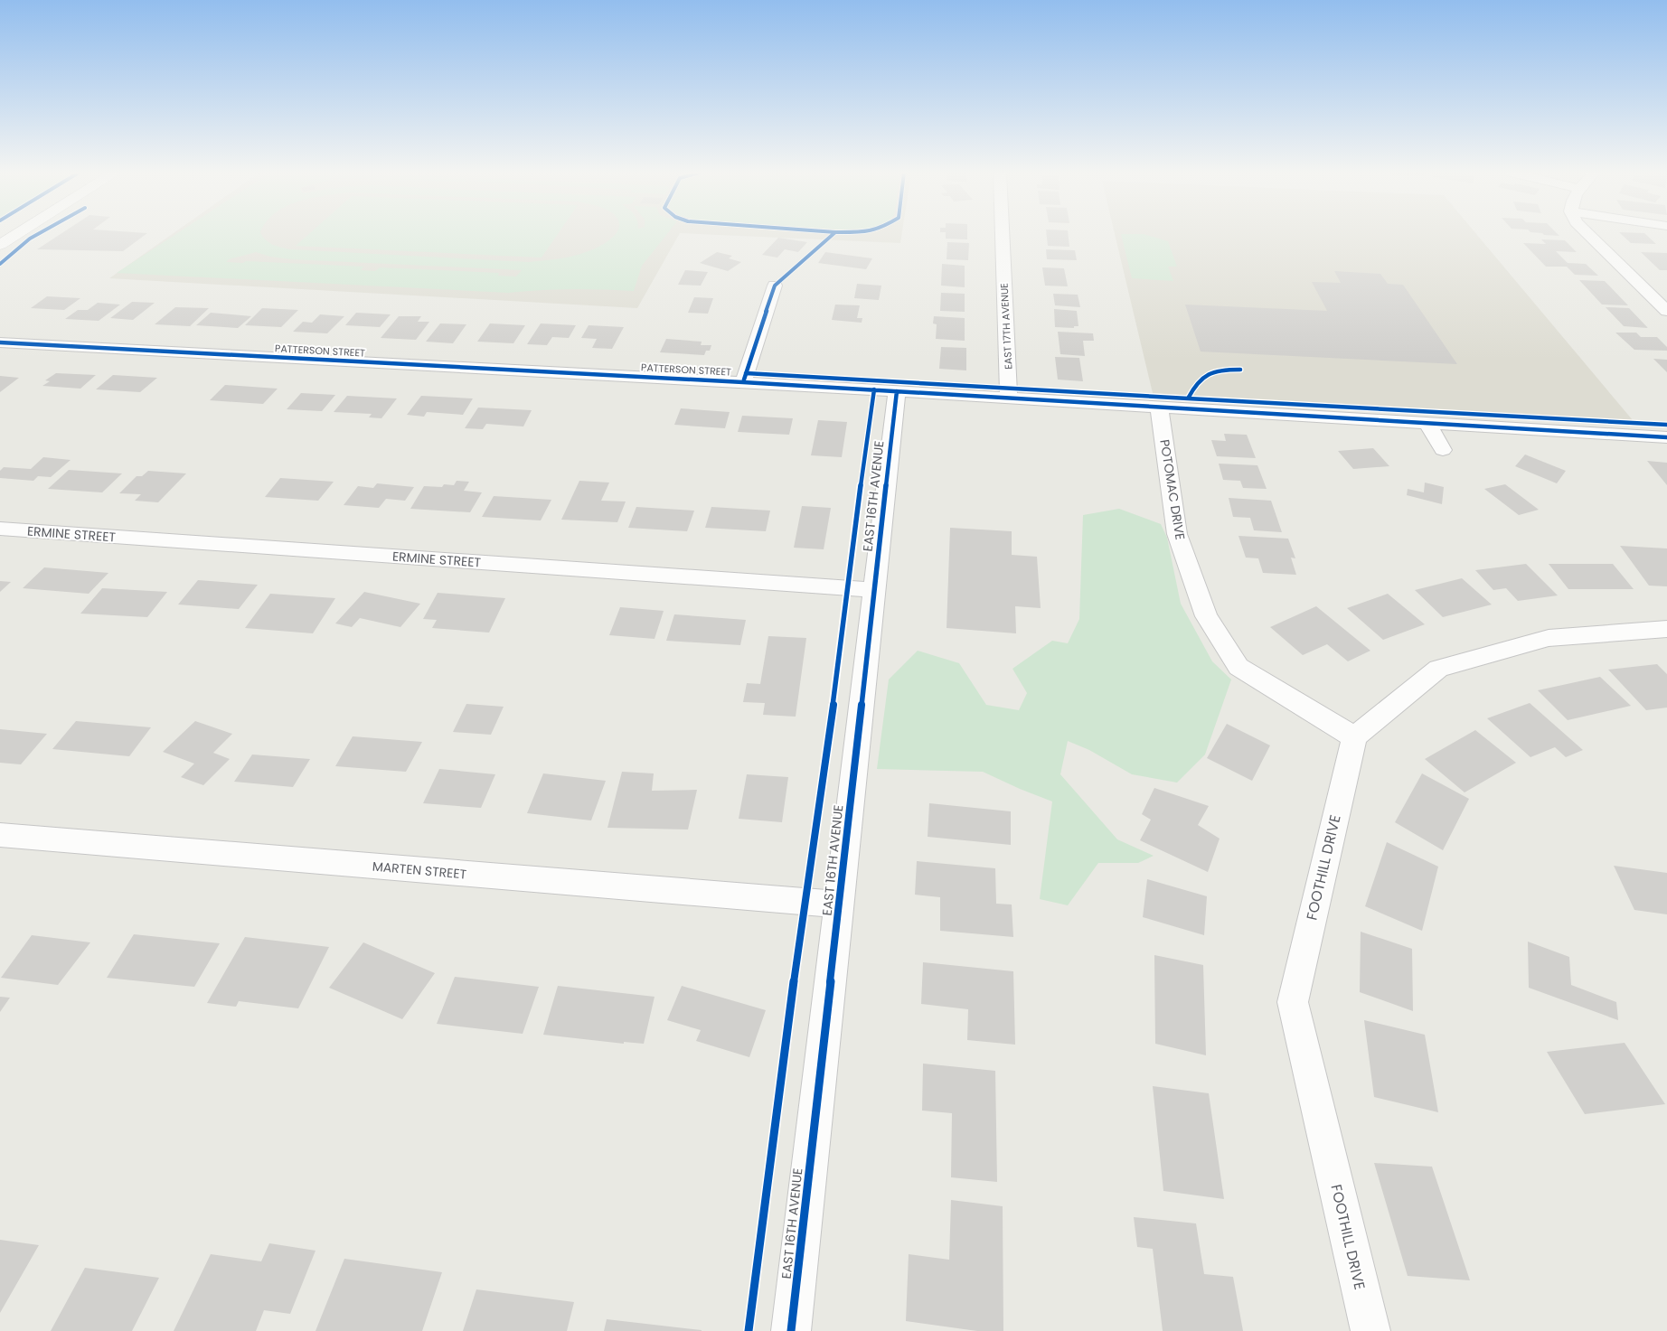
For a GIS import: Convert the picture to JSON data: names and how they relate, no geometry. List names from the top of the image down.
{
  "streets": {
    "street": [
      "EAST 17TH AVENUE",
      "PATTERSON STREET",
      "POTOMAC DRIVE",
      "EAST 16TH AVENUE",
      "ERMINE STREET",
      "FOOTHILL DRIVE",
      "MARTEN STREET"
    ]
  },
  "crossings": [
    ["EAST 17TH AVENUE", "PATTERSON STREET"],
    ["PATTERSON STREET", "POTOMAC DRIVE"],
    ["PATTERSON STREET", "EAST 16TH AVENUE"],
    ["POTOMAC DRIVE", "FOOTHILL DRIVE"],
    ["EAST 16TH AVENUE", "ERMINE STREET"],
    ["EAST 16TH AVENUE", "MARTEN STREET"]
  ]
}
